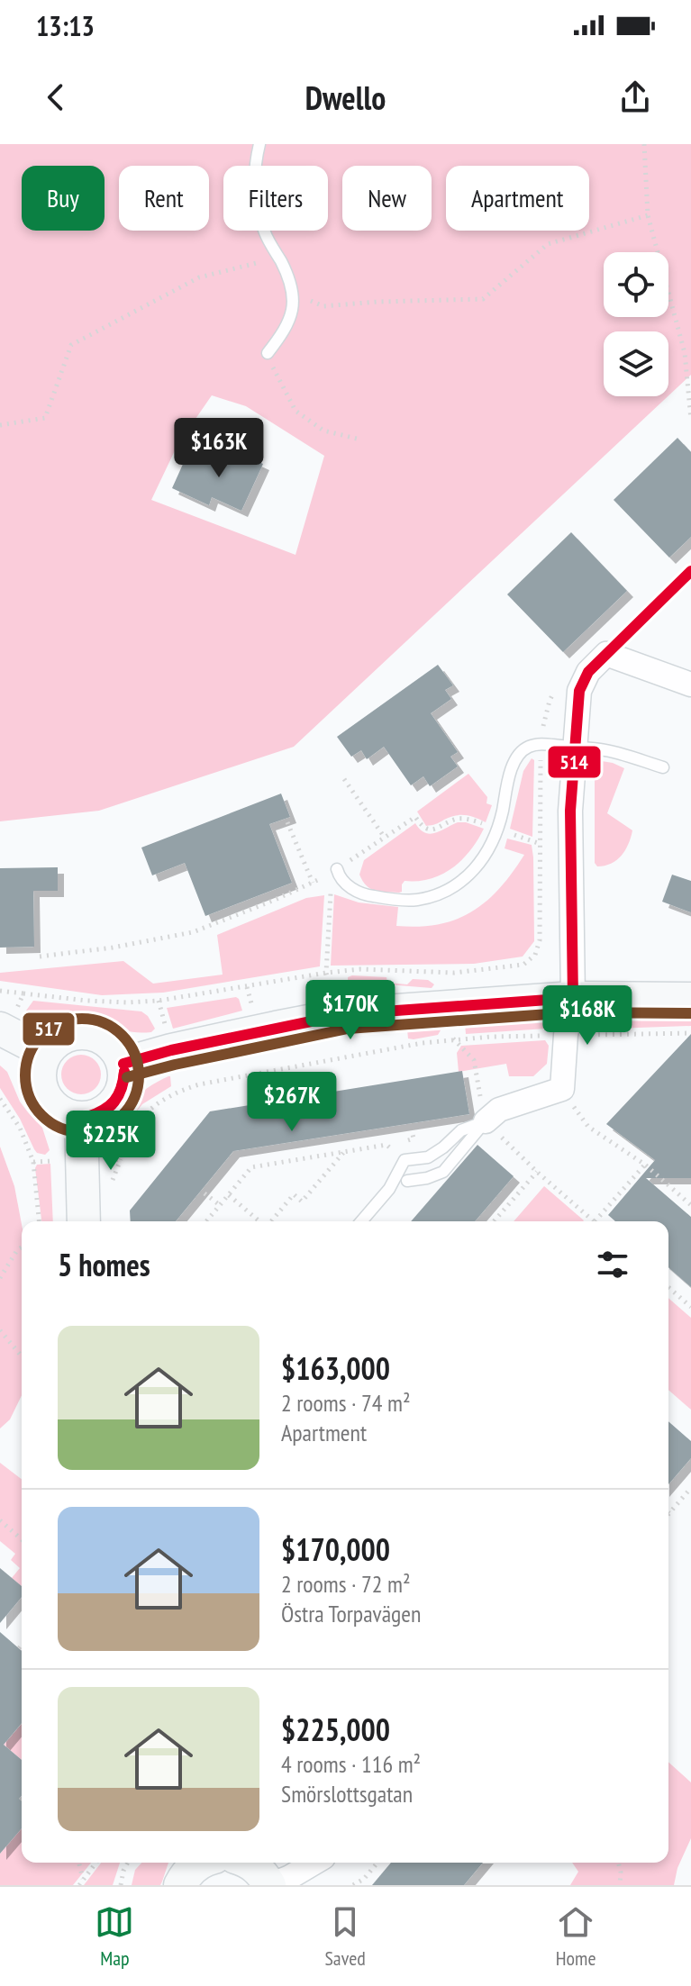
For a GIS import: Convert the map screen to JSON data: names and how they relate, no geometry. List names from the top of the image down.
{
  "lines": ["transit line 514", "transit line 517"],
  "page": {
    "status": "13:13",
    "header": "Dwello",
    "chip": [
      "Buy",
      "Rent",
      "Filters",
      "New",
      "Apartment"
    ],
    "price": [
      "$163K",
      "$170K",
      "$168K",
      "$267K",
      "$225K"
    ],
    "heading": "5 homes",
    "list": [
      {
        "name": "$163,000",
        "note": "2 rooms · 74 m² · Apartment"
      },
      {
        "name": "$170,000",
        "note": "2 rooms · 72 m² · Östra Torpavägen"
      },
      {
        "name": "$225,000",
        "note": "4 rooms · 116 m² · Smörslottsgatan"
      }
    ],
    "tabs": ["Map", "Saved", "Home"]
  }
}
